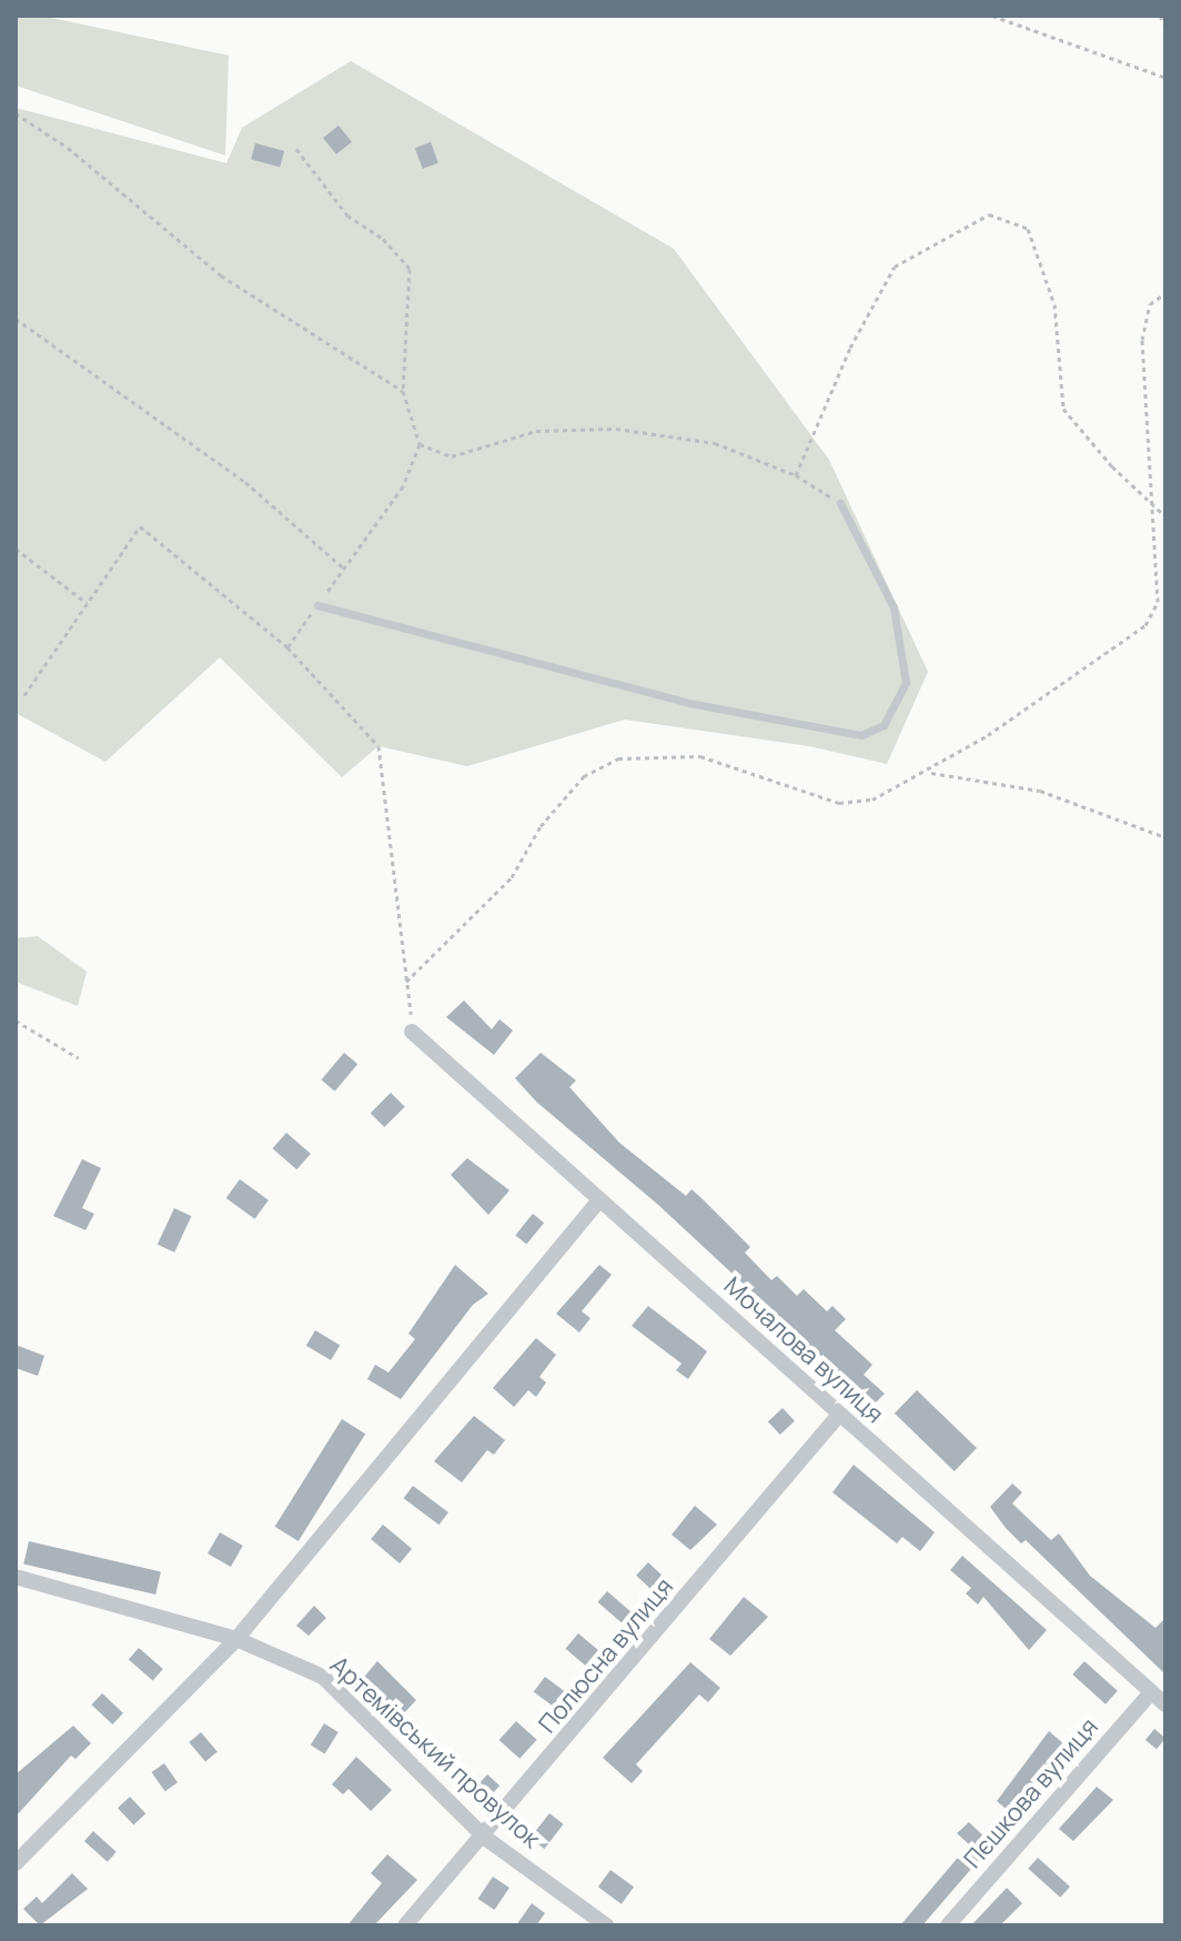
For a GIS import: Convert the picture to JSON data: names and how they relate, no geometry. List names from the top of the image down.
{
  "streets": {
    "street": [
      "Мочалова вулиця",
      "Полюсна вулиця",
      "Артемівський провулок",
      "Пєшкова вулиця"
    ]
  },
  "crossings": [
    ["Мочалова вулиця", "Полюсна вулиця"],
    ["Мочалова вулиця", "Пєшкова вулиця"],
    ["Полюсна вулиця", "Артемівський провулок"]
  ]
}
